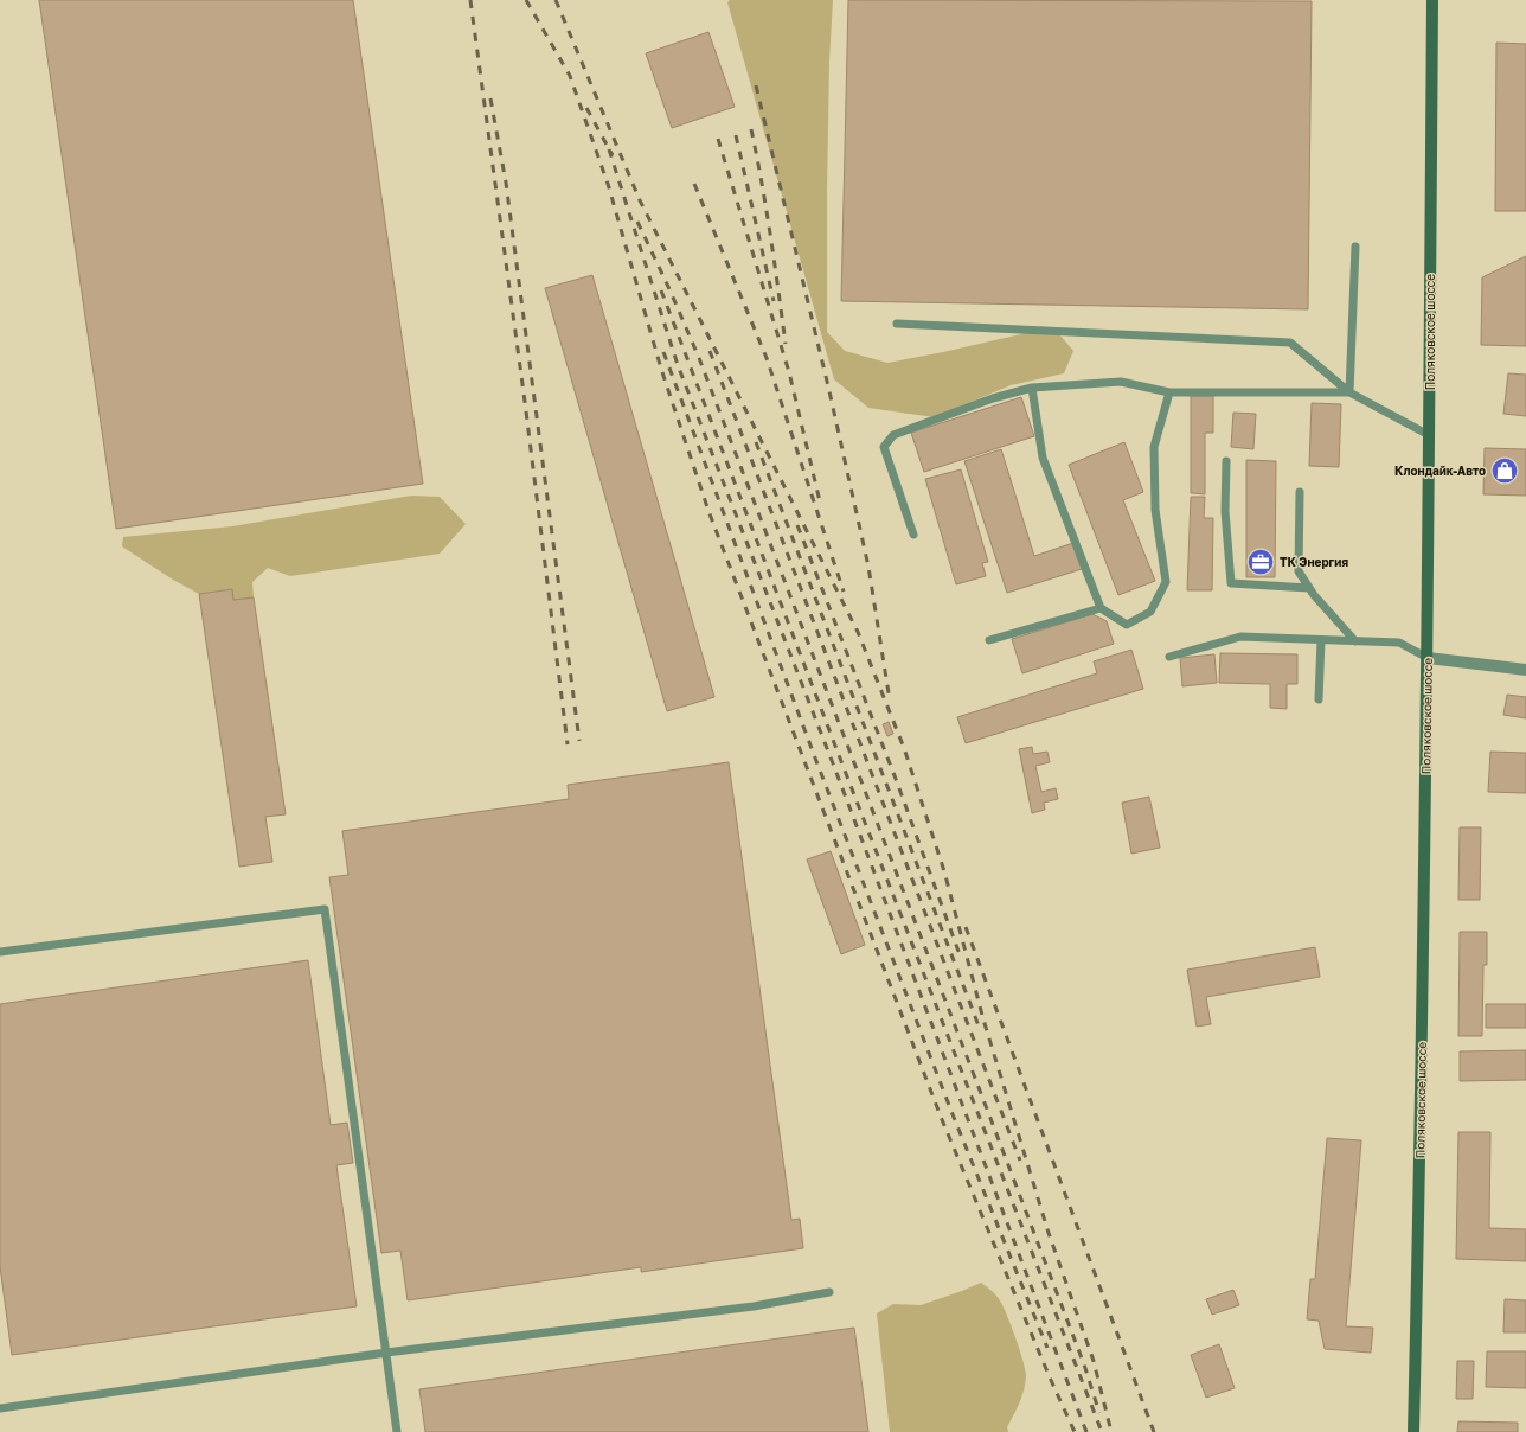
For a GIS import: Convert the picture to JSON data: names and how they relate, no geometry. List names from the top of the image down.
{
  "streets": {
    "main road": ["Поляковское шоссе"]
  },
  "places": {
    "shop": ["Клондайк-Авто"],
    "office": ["ТК Энергия"]
  }
}
